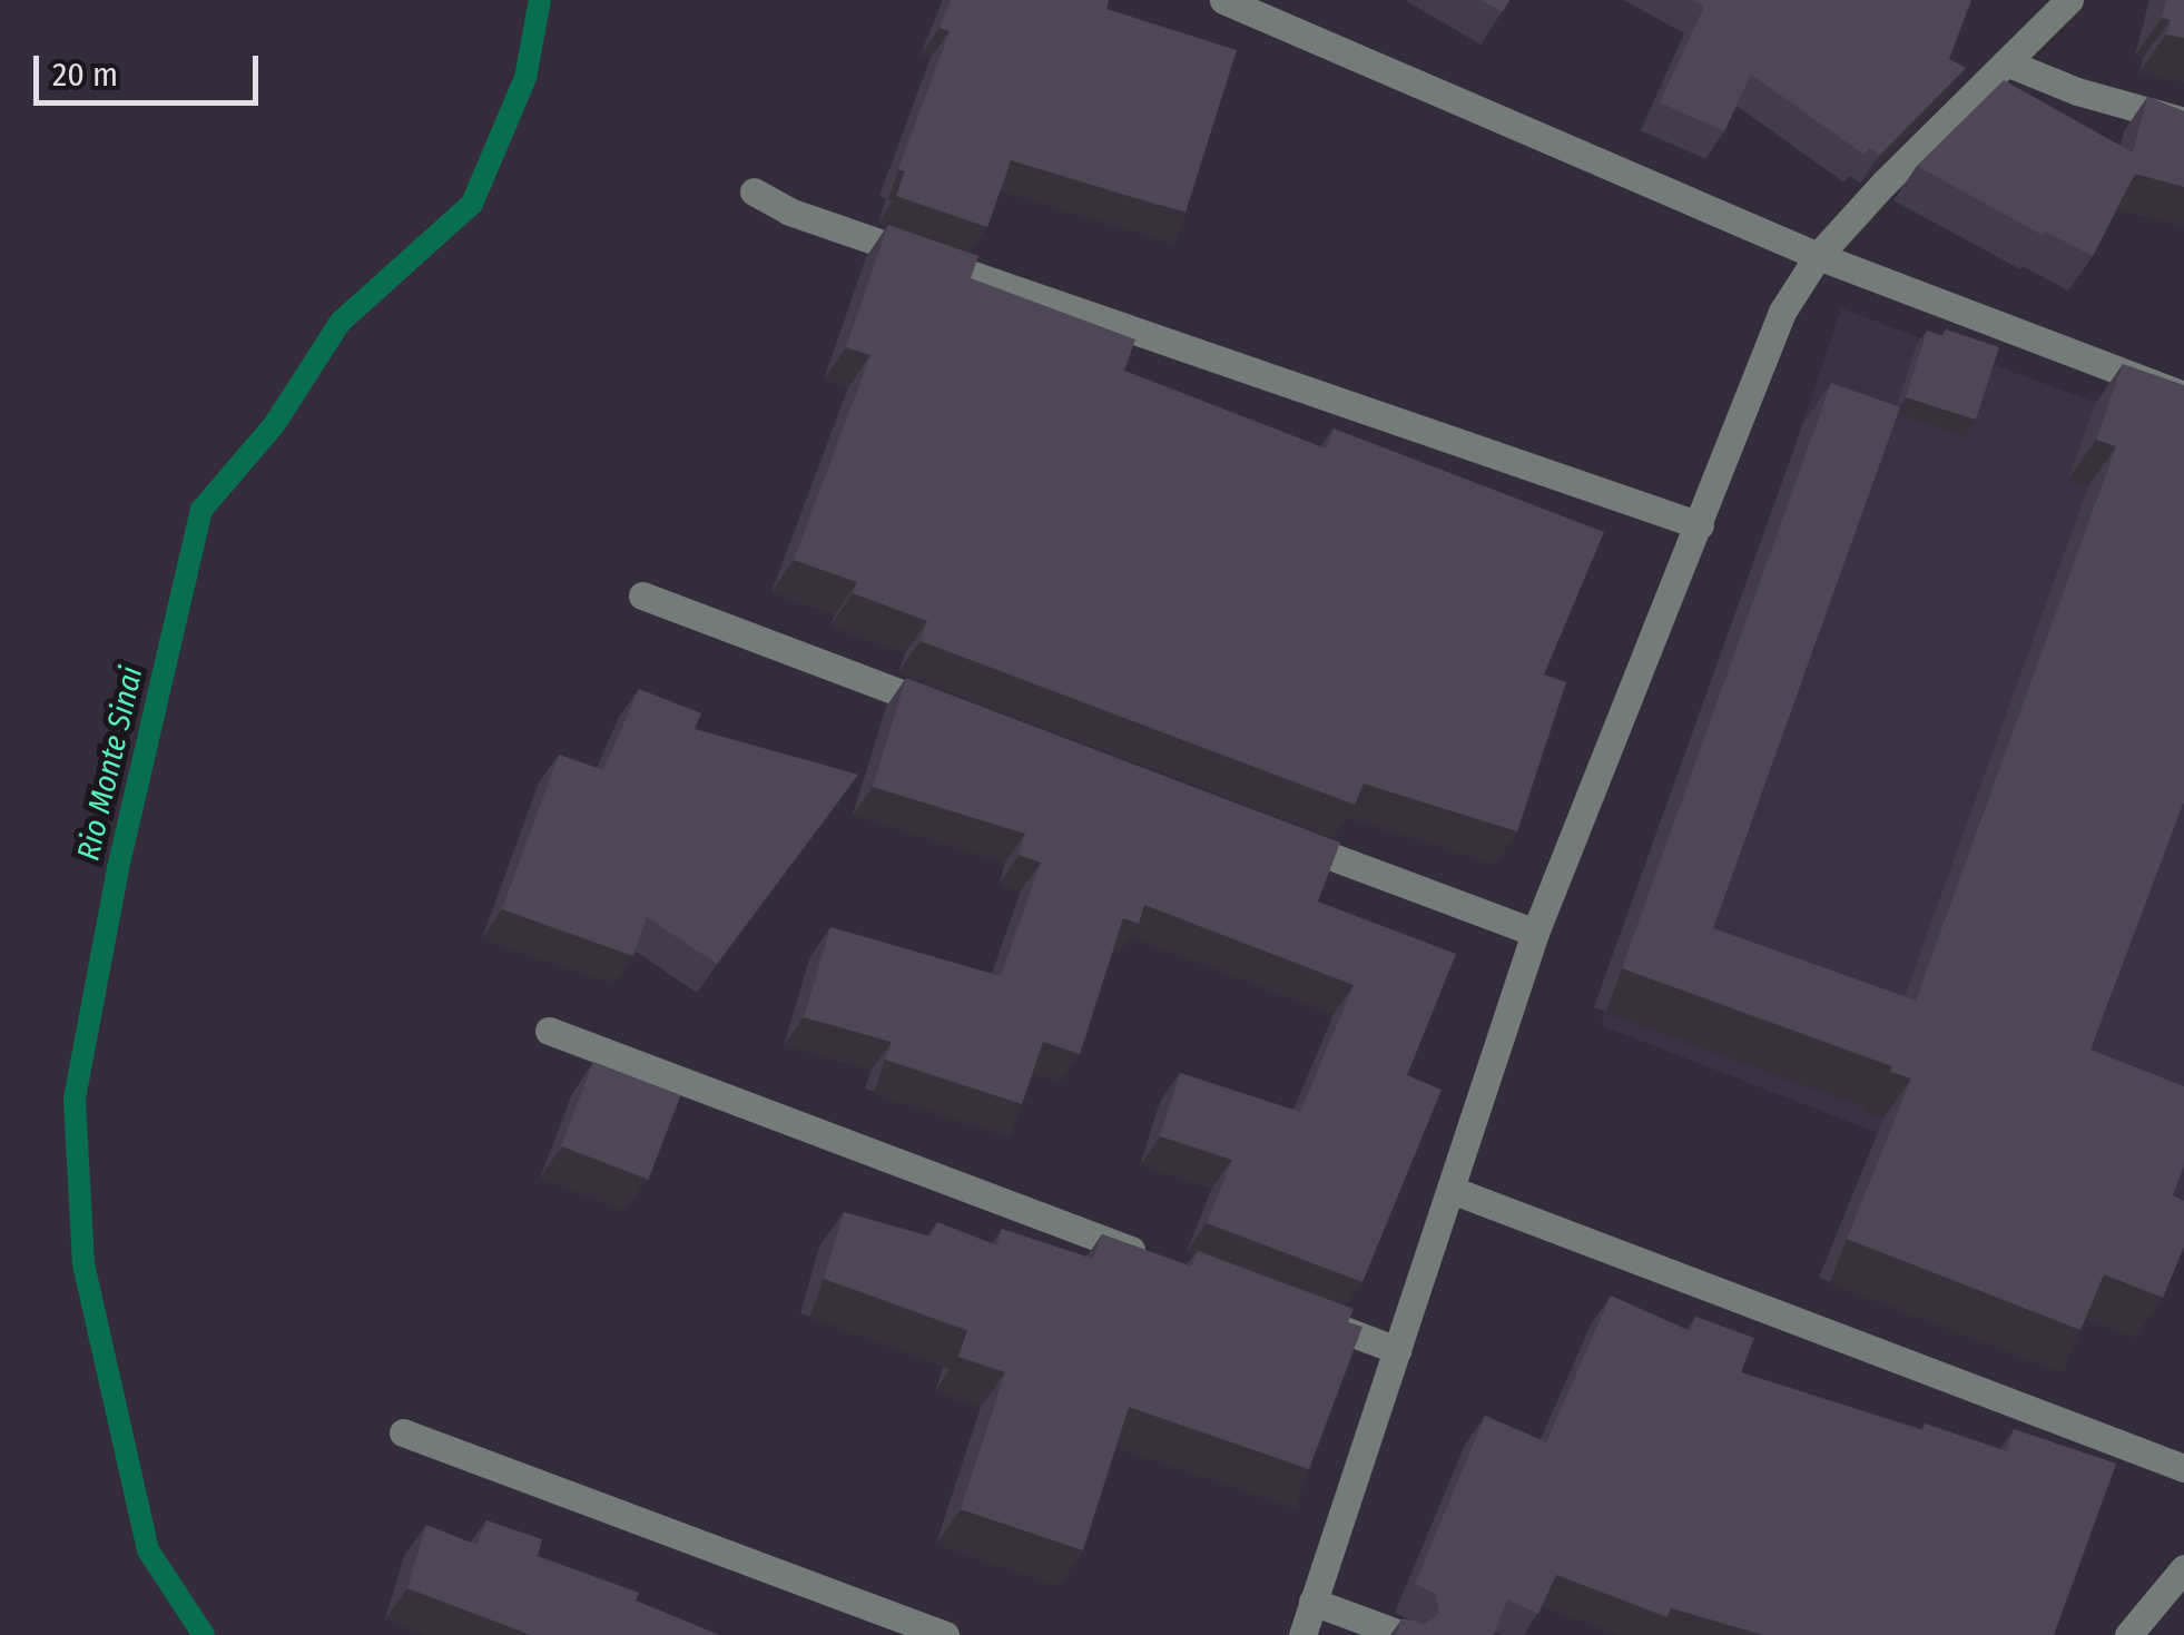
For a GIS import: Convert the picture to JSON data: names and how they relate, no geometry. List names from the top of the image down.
{
  "water": ["Rio Monte Sinai"],
  "scale_bar": "20 m"
}
